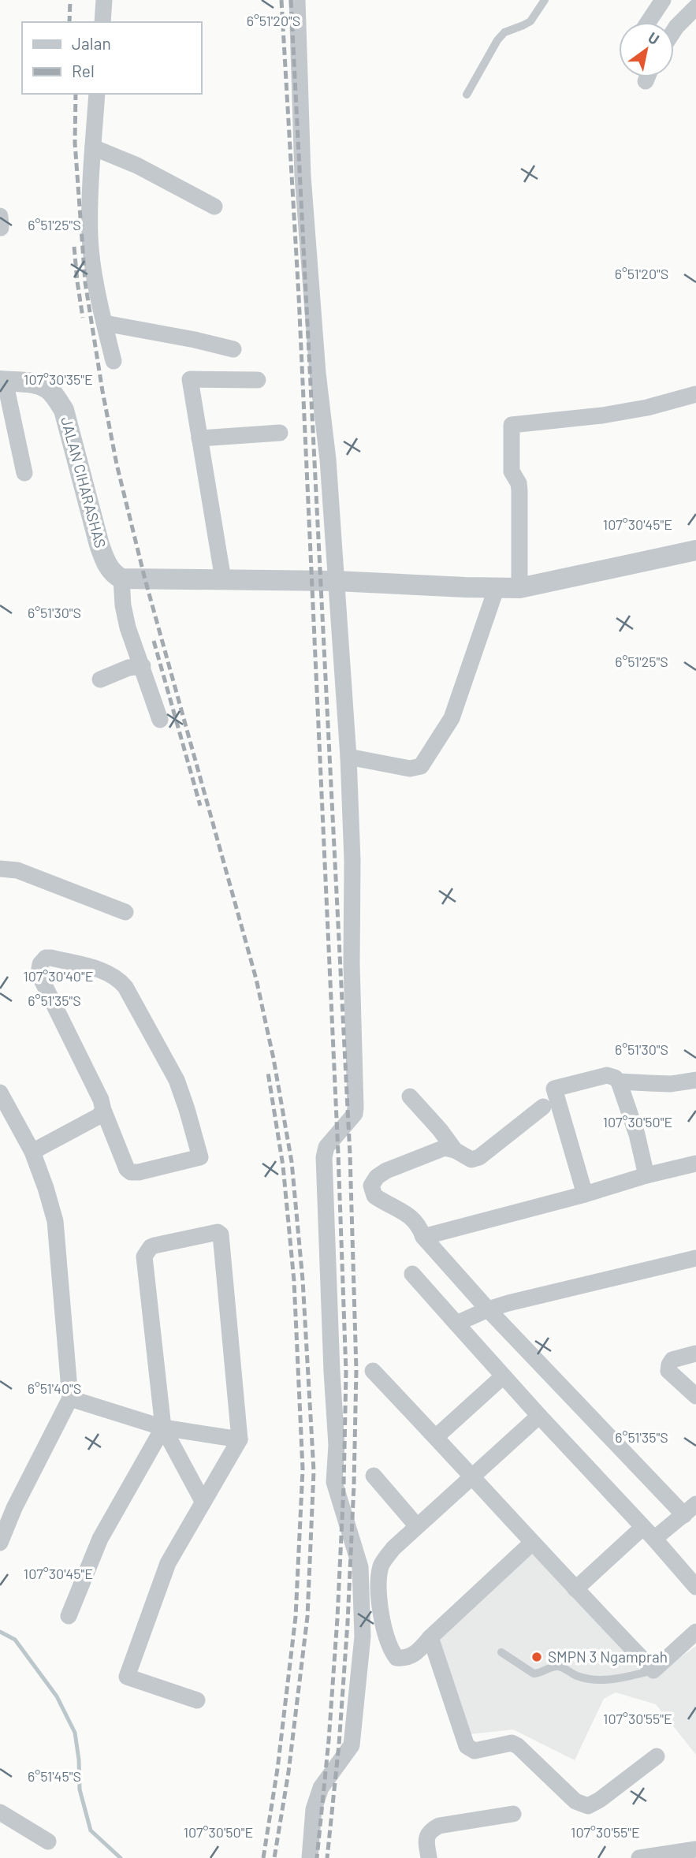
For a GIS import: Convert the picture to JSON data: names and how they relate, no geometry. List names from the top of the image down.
{
  "streets": {
    "street": ["JALAN CIHARASHAS"]
  },
  "places": ["SMPN 3 Ngamprah"],
  "legend": ["Jalan", "Rel"],
  "north": "top right",
  "coordinates": [
    "6°51'20\"S",
    "6°51'25\"S",
    "107°30'35\"E",
    "107°30'45\"E",
    "6°51'30\"S",
    "107°30'40\"E",
    "6°51'35\"S",
    "107°30'50\"E",
    "6°51'40\"S",
    "107°30'55\"E",
    "6°51'45\"S"
  ]
}
